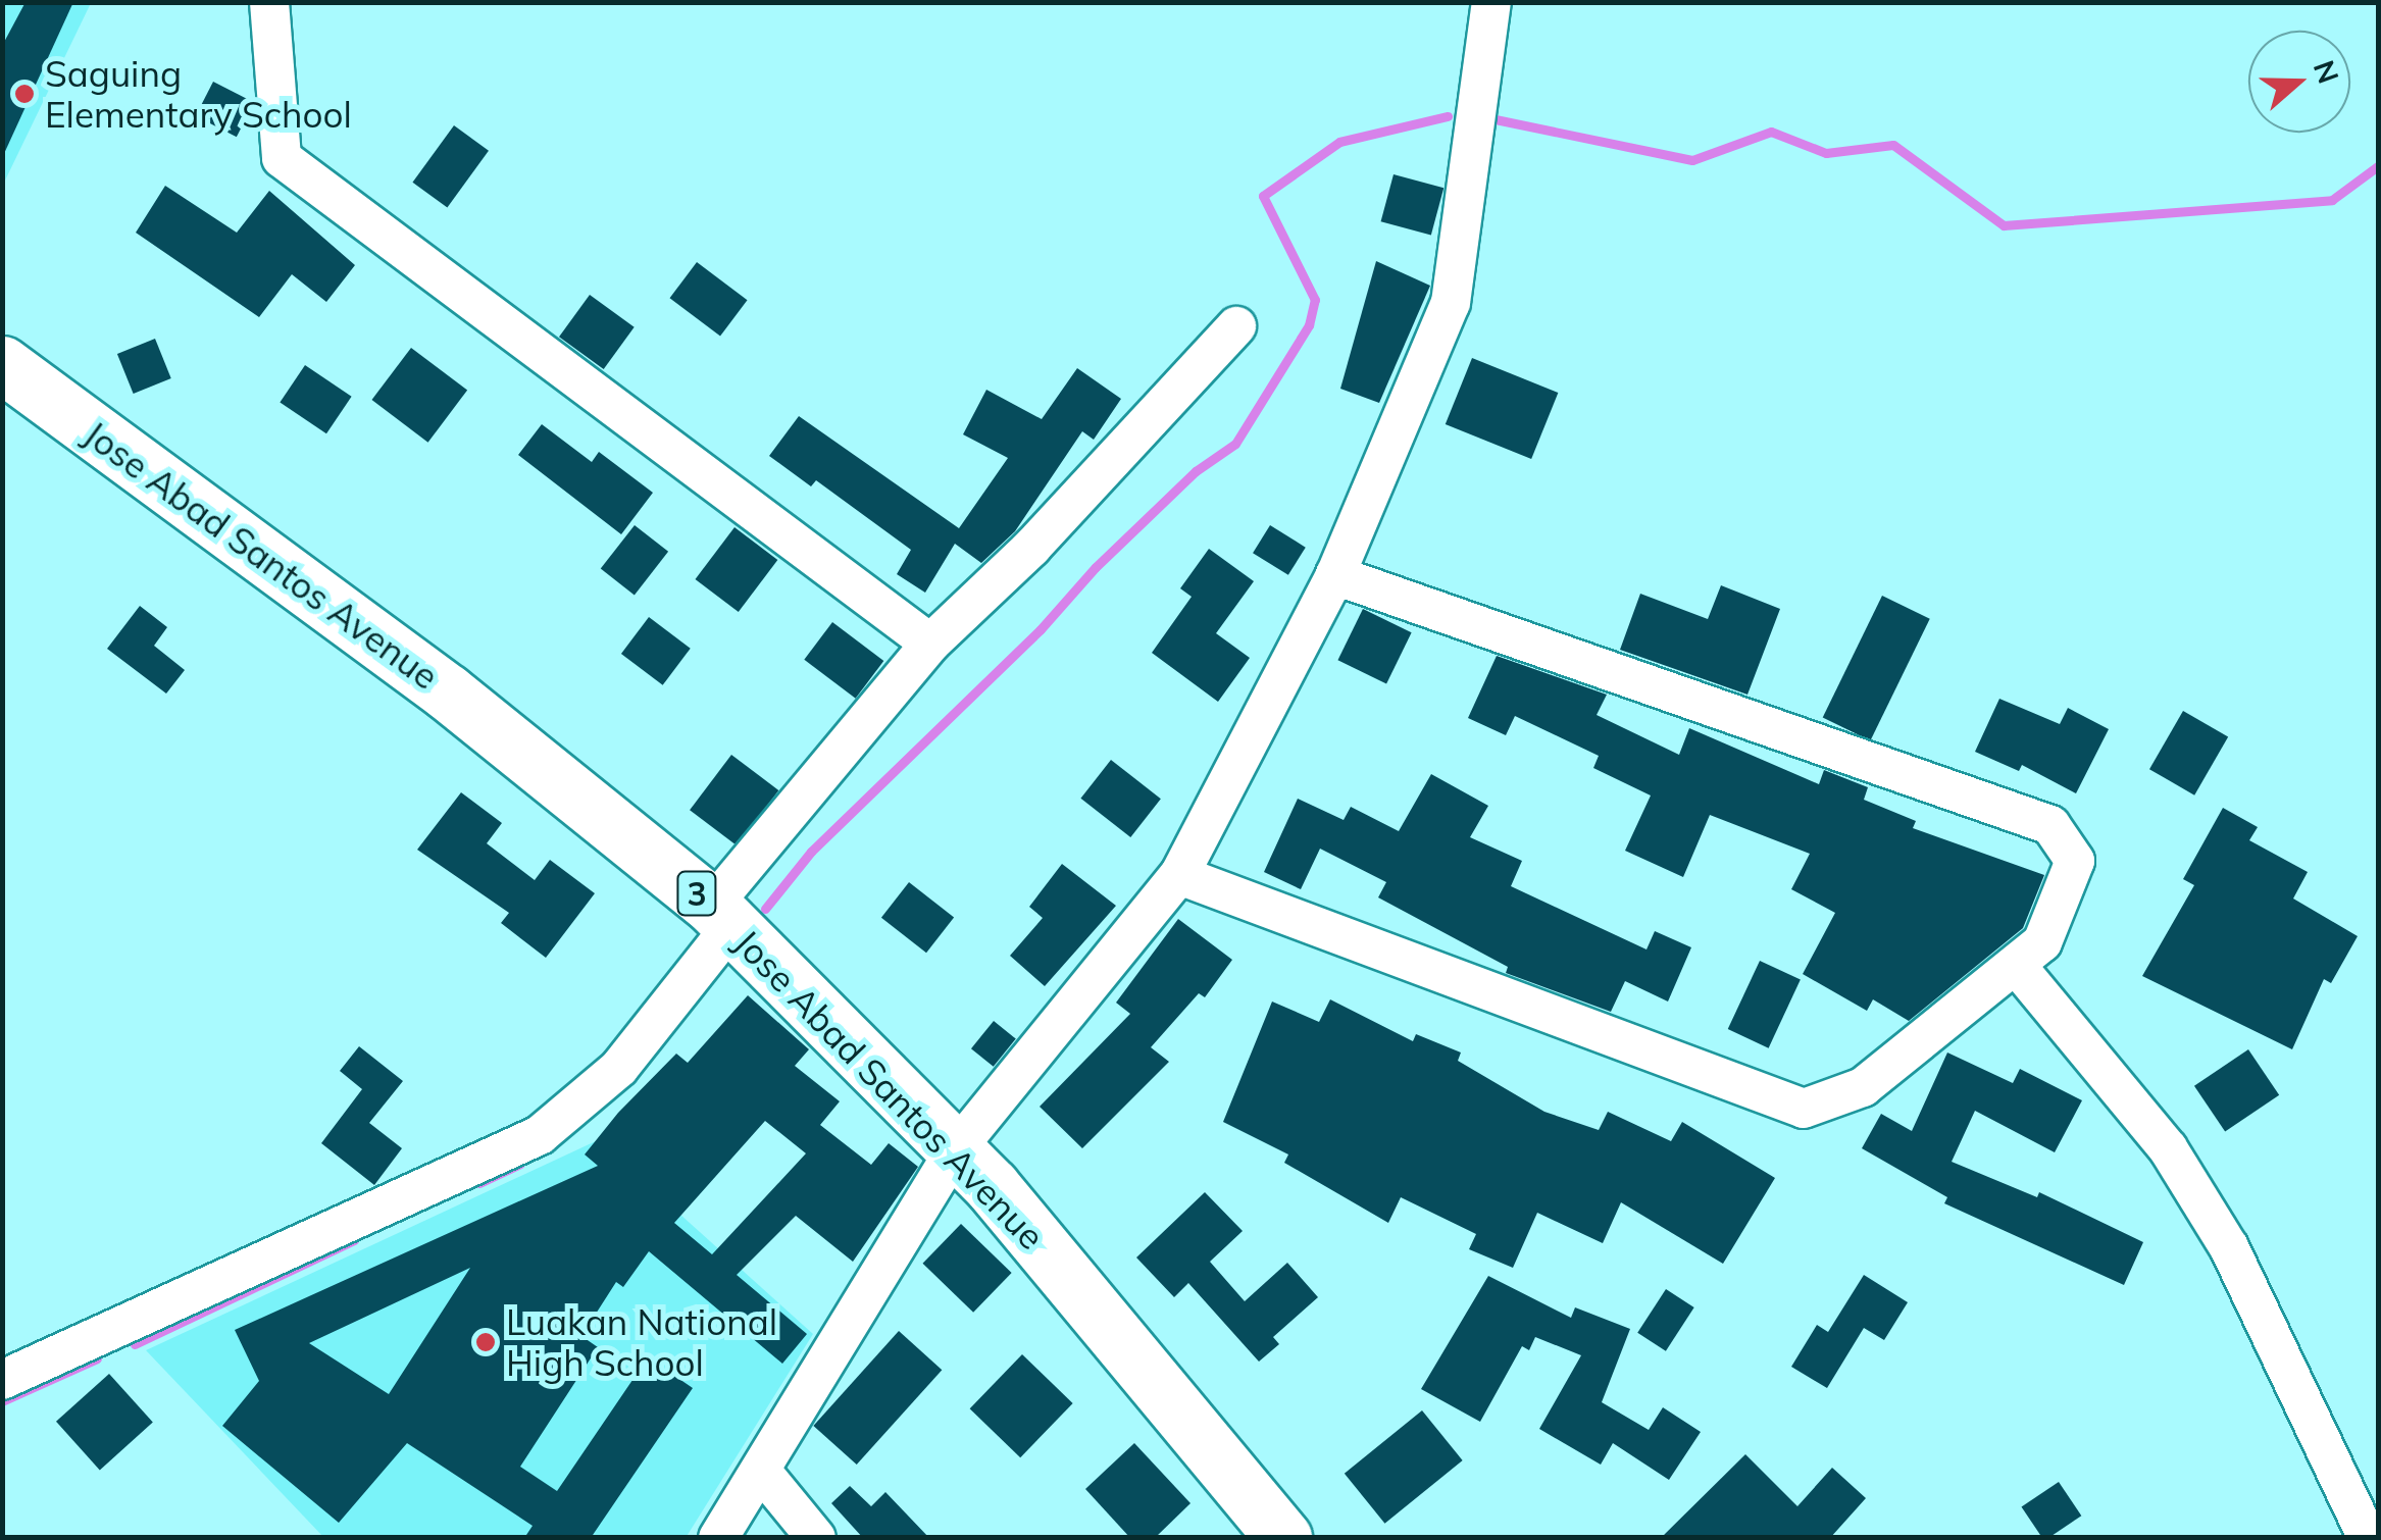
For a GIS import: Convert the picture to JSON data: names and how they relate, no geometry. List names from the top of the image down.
{
  "streets": {
    "highway": ["Jose Abad Santos Avenue", "3"]
  },
  "places": ["Saguing Elementary School", "Luakan National High School"],
  "north": "right"
}
